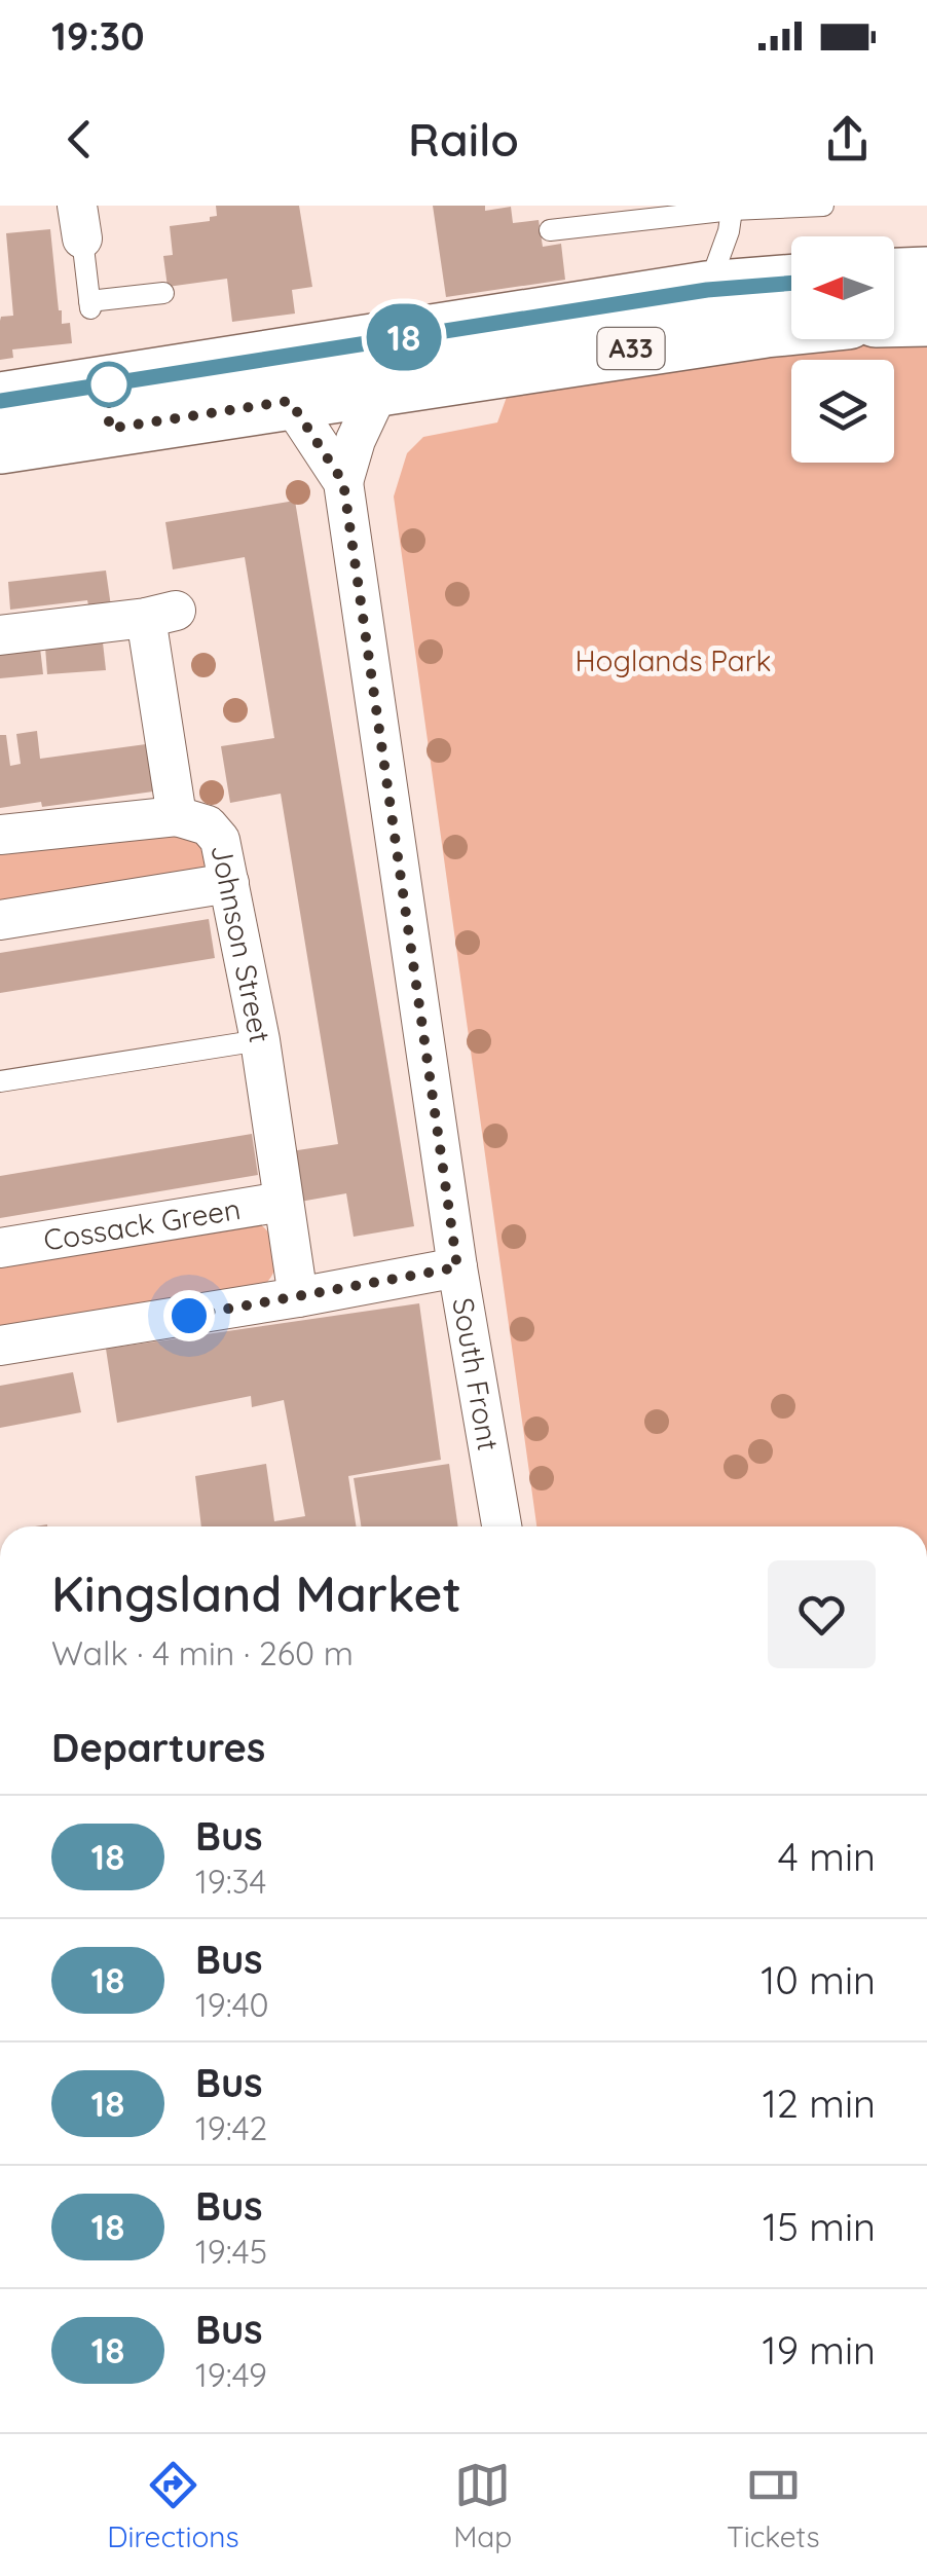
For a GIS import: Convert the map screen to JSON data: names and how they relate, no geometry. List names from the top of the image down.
{
  "streets": {
    "main road": ["A33"],
    "street": ["Johnson Street", "Cossack Green", "South Front"]
  },
  "crossings": [
    ["A33", "South Front"],
    ["Johnson Street", "Cossack Green"]
  ],
  "parks": ["Hoglands Park"],
  "lines": ["bus line 18"],
  "north": "left",
  "page": {
    "status": "19:30",
    "header": "Railo",
    "on_map": "18",
    "heading": [
      ["Kingsland Market", "Walk · 4 min · 260 m"],
      "Departures"
    ],
    "list": [
      {
        "mark": "18",
        "name": "Bus",
        "note": "19:34",
        "value": "4 min"
      },
      {
        "mark": "18",
        "name": "Bus",
        "note": "19:40",
        "value": "10 min"
      },
      {
        "mark": "18",
        "name": "Bus",
        "note": "19:42",
        "value": "12 min"
      },
      {
        "mark": "18",
        "name": "Bus",
        "note": "19:45",
        "value": "15 min"
      },
      {
        "mark": "18",
        "name": "Bus",
        "note": "19:49",
        "value": "19 min"
      }
    ],
    "tabs": ["Directions", "Map", "Tickets"]
  }
}
